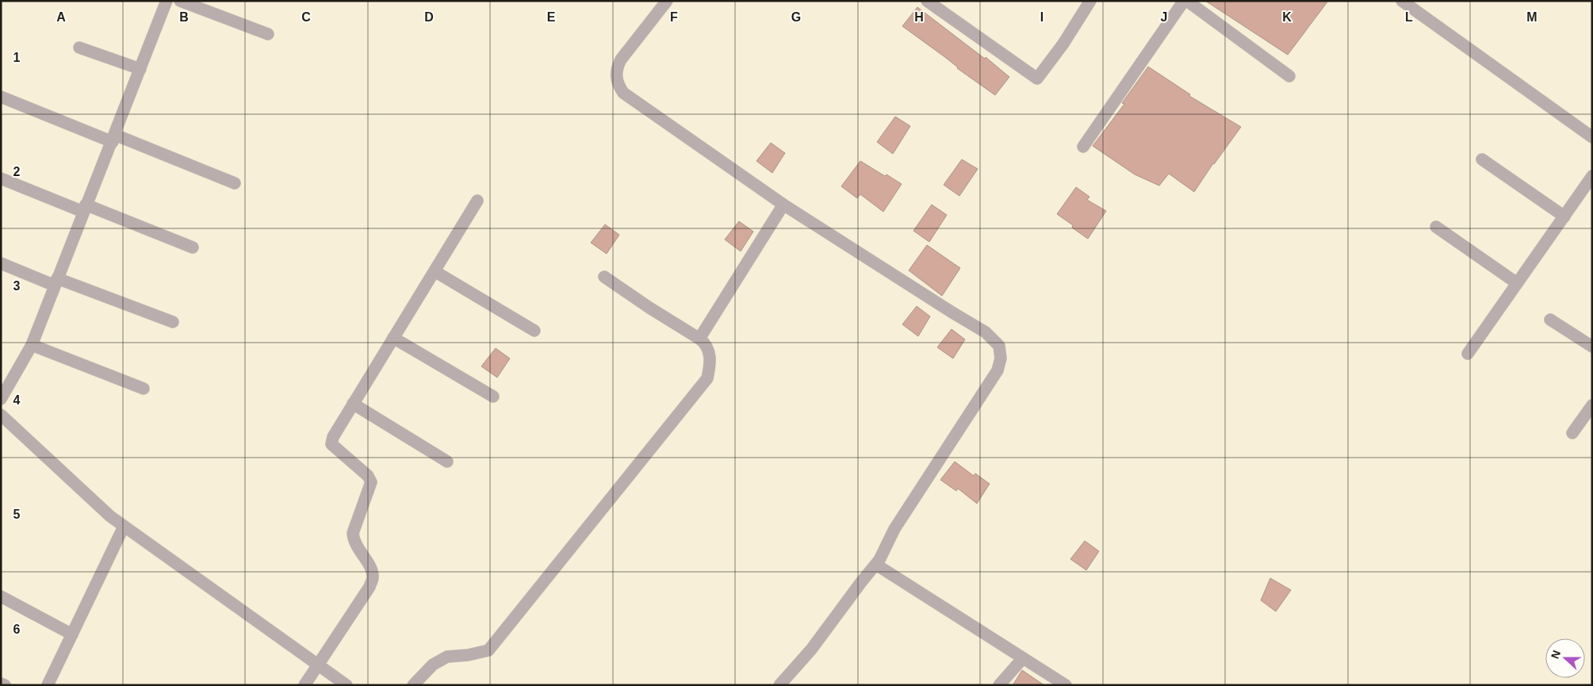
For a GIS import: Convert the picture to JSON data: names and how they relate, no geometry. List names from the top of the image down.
{
  "north": "left",
  "grid": {
    "columns": [
      "A",
      "B",
      "C",
      "D",
      "E",
      "F",
      "G",
      "H",
      "I",
      "J",
      "K",
      "L",
      "M"
    ],
    "rows": [
      "1",
      "2",
      "3",
      "4",
      "5",
      "6"
    ]
  }
}
